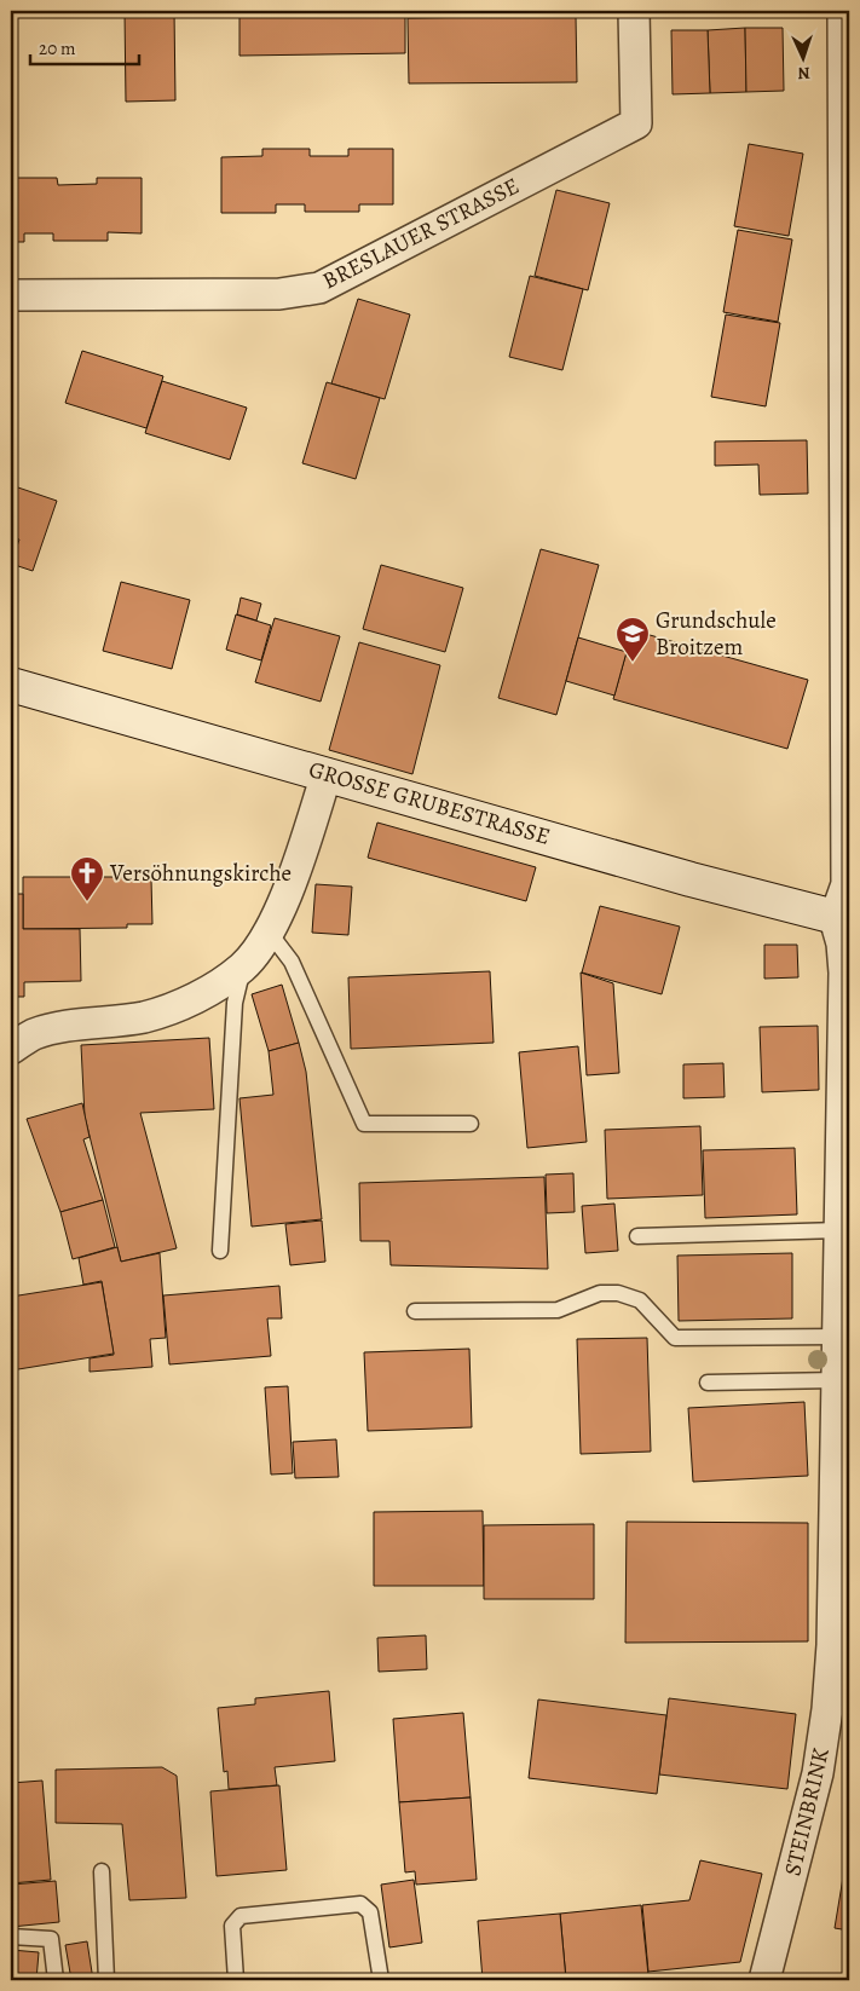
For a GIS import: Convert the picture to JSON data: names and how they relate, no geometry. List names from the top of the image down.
{
  "streets": {
    "street": ["BRESLAUER STRASSE", "GROSSE GRUBESTRASSE", "STEINBRINK"]
  },
  "crossings": [
    ["GROSSE GRUBESTRASSE", "STEINBRINK"]
  ],
  "places": {
    "school or university": ["Grundschule Broitzem"],
    "church": ["Versöhnungskirche"]
  },
  "scale_bar": "20 m",
  "north": "bottom"
}
